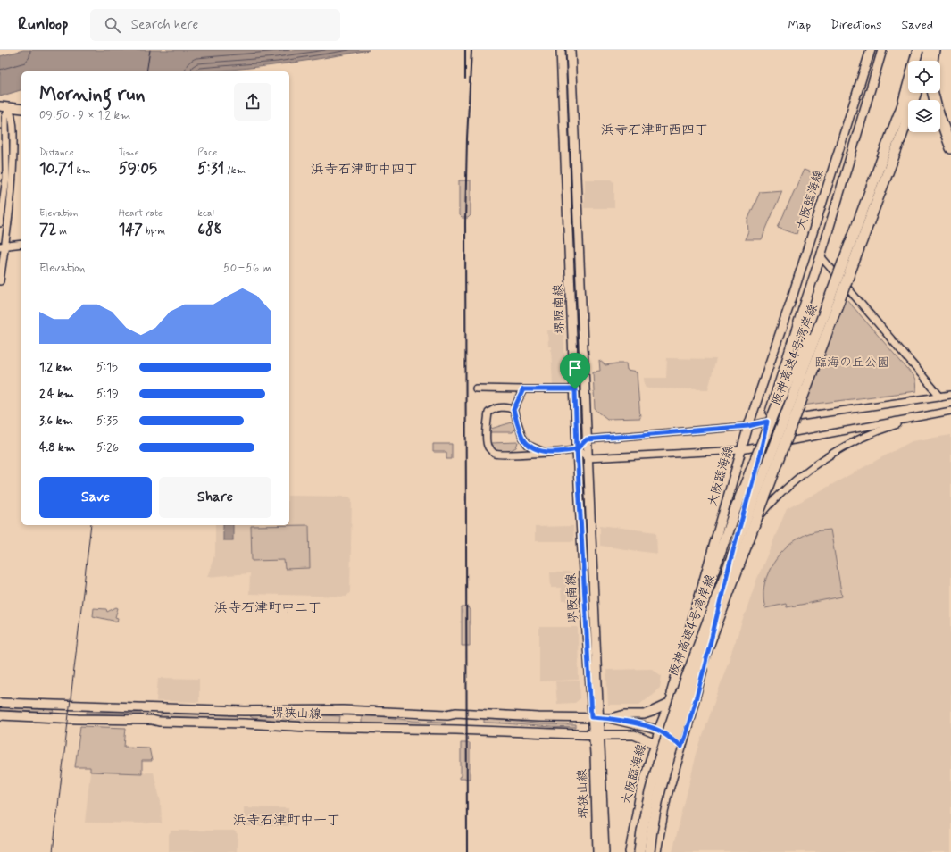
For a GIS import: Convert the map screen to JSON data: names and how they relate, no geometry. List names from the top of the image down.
{
  "streets": {
    "highway": ["阪神高速4号湾岸線"],
    "main road": ["大阪臨海線", "堺阪南線", "堺狭山線"]
  },
  "crossings": [
    ["大阪臨海線", "堺狭山線"],
    ["堺阪南線", "堺狭山線"]
  ],
  "districts": [
    "浜寺石津町西四丁",
    "浜寺石津町中四丁",
    "浜寺石津町中二丁",
    "浜寺石津町中一丁"
  ],
  "parks": ["臨海の丘公園"],
  "page": {
    "header": "Runloop",
    "search": "Search here",
    "nav": ["Map", "Directions", "Saved"],
    "heading": ["Morning run", "09:50 · 9 × 1.2 km"],
    "stats": [
      ["Distance", "10.71 km"],
      ["Time", "59:05"],
      ["Pace", "5:31 /km"],
      ["Elevation", "72 m"],
      ["Heart rate", "147 bpm"],
      ["kcal", "688"]
    ],
    "chart": ["Elevation", "50–56 m"],
    "list": [
      {
        "name": "1.2 km",
        "note": "5:15"
      },
      {
        "name": "2.4 km",
        "note": "5:19"
      },
      {
        "name": "3.6 km",
        "note": "5:35"
      },
      {
        "name": "4.8 km",
        "note": "5:26"
      }
    ],
    "buttons": ["Save", "Share"]
  }
}
